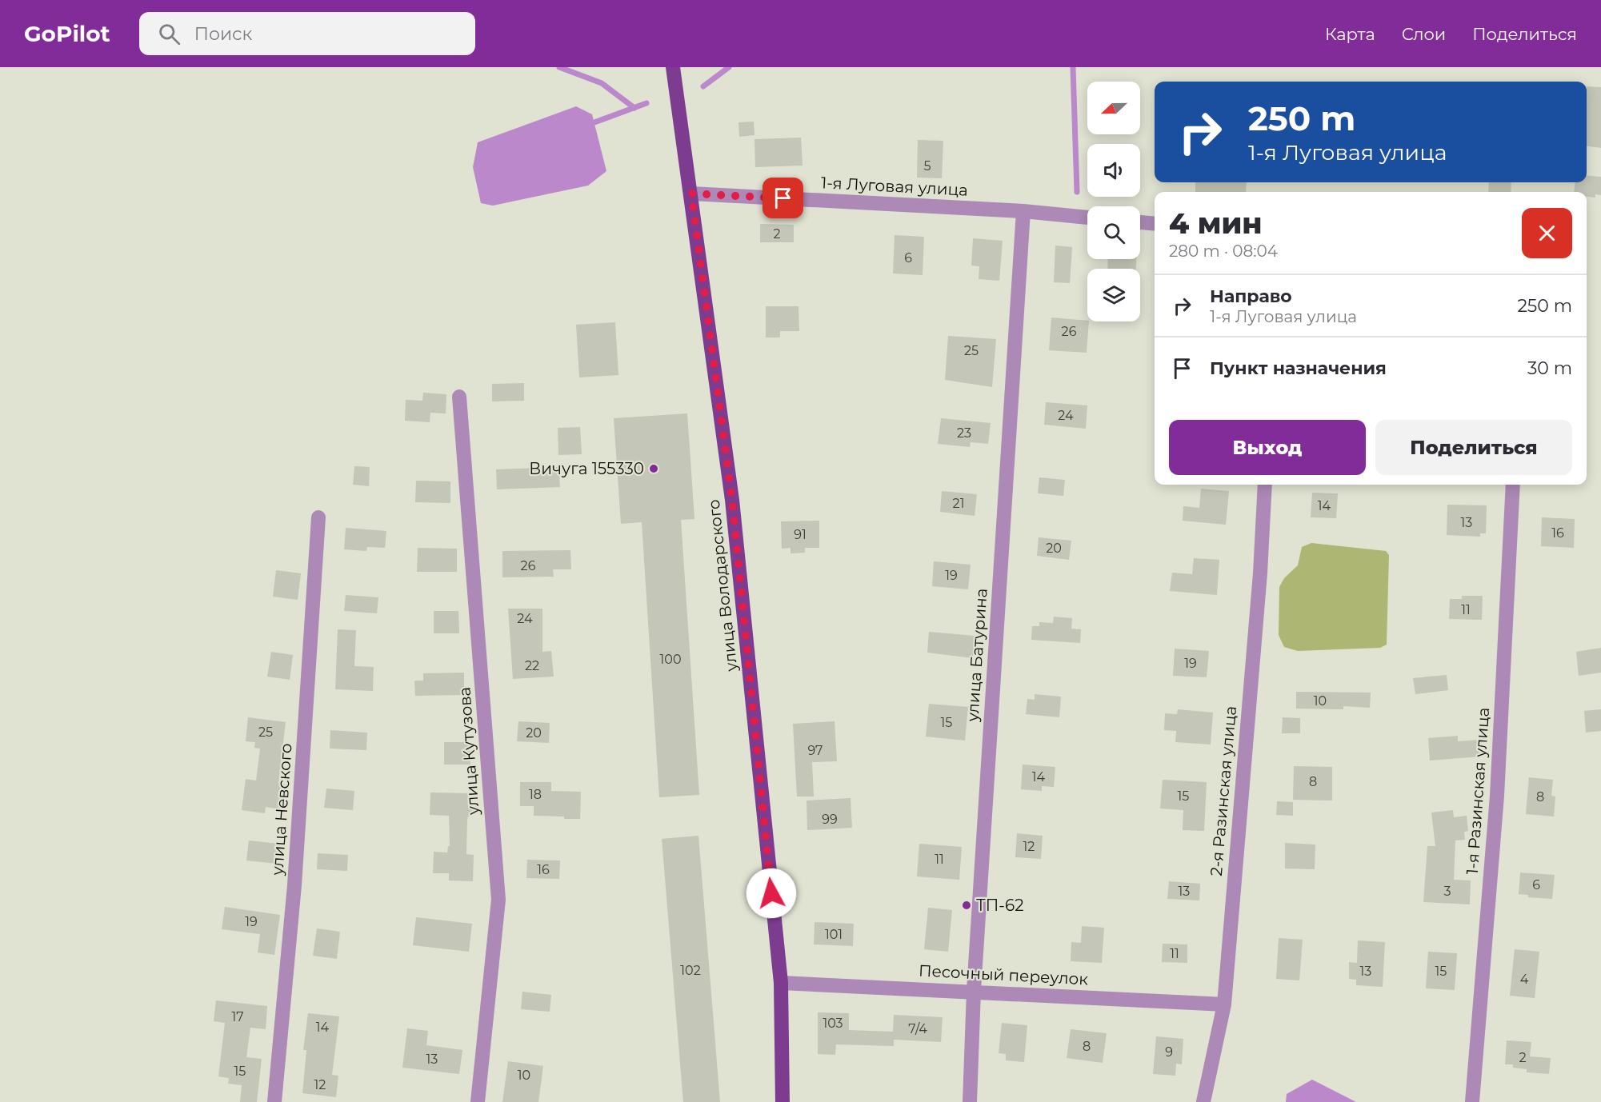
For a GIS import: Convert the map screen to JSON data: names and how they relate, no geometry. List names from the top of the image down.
{
  "streets": {
    "main road": ["улица Володарского"],
    "street": [
      "1-я Луговая улица",
      "улица Батурина",
      "улица Кутузова",
      "2-я Разинская улица",
      "1-я Разинская улица",
      "улица Невского",
      "Песочный переулок"
    ]
  },
  "crossings": [
    ["1-я Луговая улица", "улица Володарского"],
    ["1-я Луговая улица", "улица Батурина"],
    ["улица Володарского", "Песочный переулок"],
    ["улица Батурина", "Песочный переулок"],
    ["2-я Разинская улица", "Песочный переулок"]
  ],
  "places": ["Вичуга 155330", "ТП-62"],
  "house_numbers": [
    "5",
    "2",
    "6",
    "26",
    "25",
    "24",
    "23",
    "21",
    "14",
    "13",
    "16",
    "91",
    "20",
    "26",
    "19",
    "11",
    "24",
    "100",
    "19",
    "22",
    "10",
    "15",
    "25",
    "20",
    "97",
    "14",
    "8",
    "18",
    "15",
    "8",
    "99",
    "12",
    "11",
    "16",
    "6",
    "13",
    "3",
    "19",
    "101",
    "11",
    "102",
    "13",
    "15",
    "4",
    "17",
    "103",
    "14",
    "7/4",
    "8",
    "9",
    "2",
    "13",
    "15",
    "10",
    "12"
  ],
  "north": "left",
  "page": {
    "header": "GoPilot",
    "search": "Поиск",
    "nav": ["Карта", "Слои", "Поделиться"],
    "turn": ["250 m", "1-я Луговая улица"],
    "heading": ["4 мин", "280 m · 08:04"],
    "list": [
      {
        "name": "Направо",
        "note": "1-я Луговая улица",
        "value": "250 m"
      },
      {
        "name": "Пункт назначения",
        "value": "30 m"
      }
    ],
    "buttons": ["Выход", "Поделиться"]
  }
}
